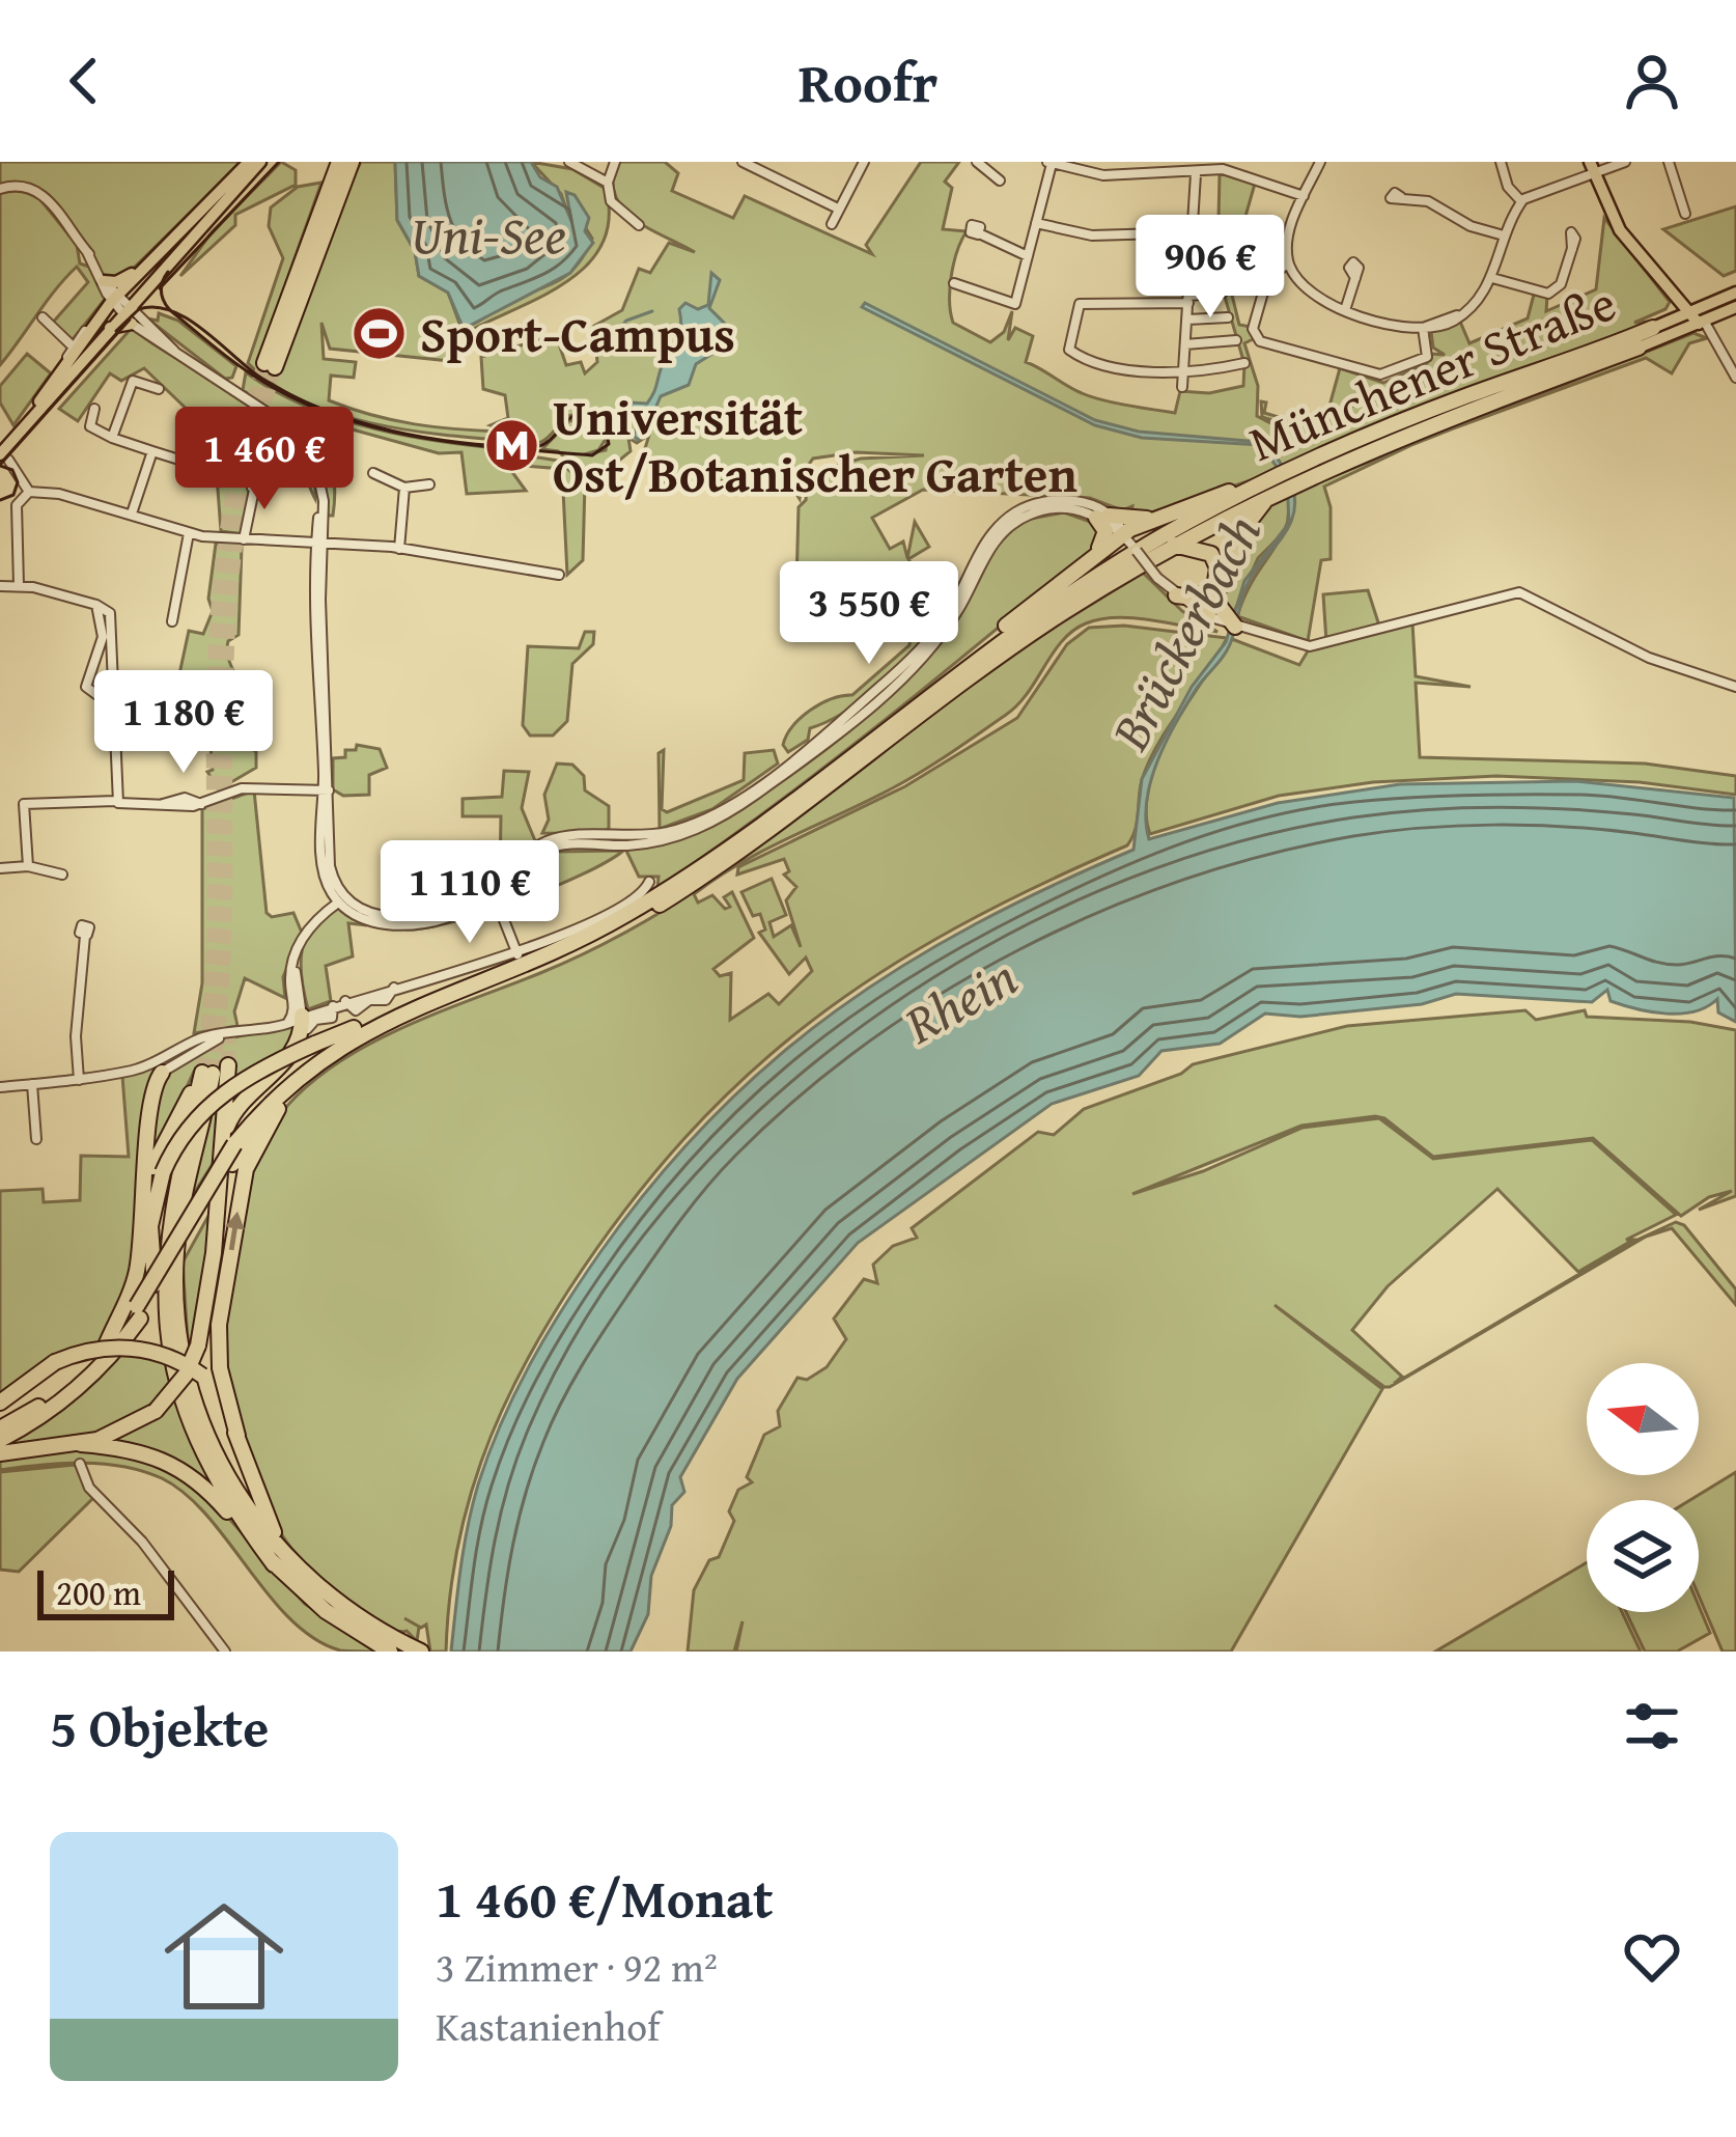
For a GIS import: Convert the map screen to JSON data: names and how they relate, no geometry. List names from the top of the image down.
{
  "streets": {
    "highway": ["Münchener Straße"]
  },
  "water": ["Uni-See", "Brückerbach", "Rhein"],
  "places": {
    "sports": ["Sport-Campus"],
    "metro station": ["Universität Ost/Botanischer Garten"]
  },
  "scale_bar": "200 m",
  "north": "left",
  "page": {
    "header": "Roofr",
    "price": [
      "906 €",
      "1 460 €",
      "3 550 €",
      "1 180 €",
      "1 110 €"
    ],
    "scale": "200 m",
    "heading": "5 Objekte",
    "list": [
      {
        "name": "1 460 €/Monat",
        "note": "3 Zimmer · 92 m² · Kastanienhof"
      }
    ]
  }
}
